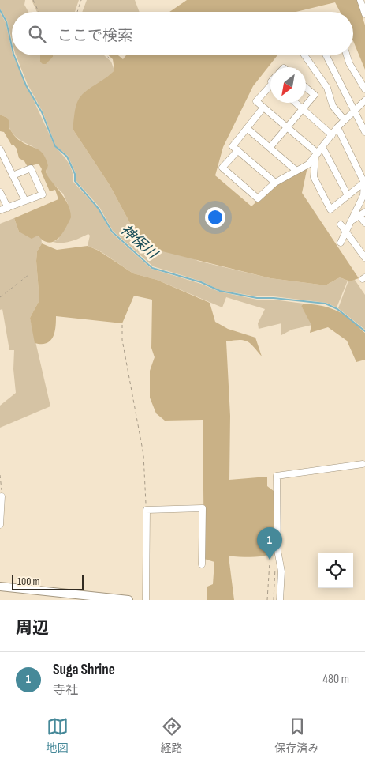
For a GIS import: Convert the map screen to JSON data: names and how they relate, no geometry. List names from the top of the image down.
{
  "water": ["神保川"],
  "scale_bar": "100 m",
  "north": "bottom left",
  "page": {
    "search": "ここで検索",
    "pins": "1",
    "scale": "100 m",
    "heading": "周辺",
    "list": [
      {
        "mark": "1",
        "name": "Suga Shrine",
        "note": "寺社",
        "value": "480 m"
      }
    ],
    "nav": ["地図", "経路", "保存済み"]
  }
}
